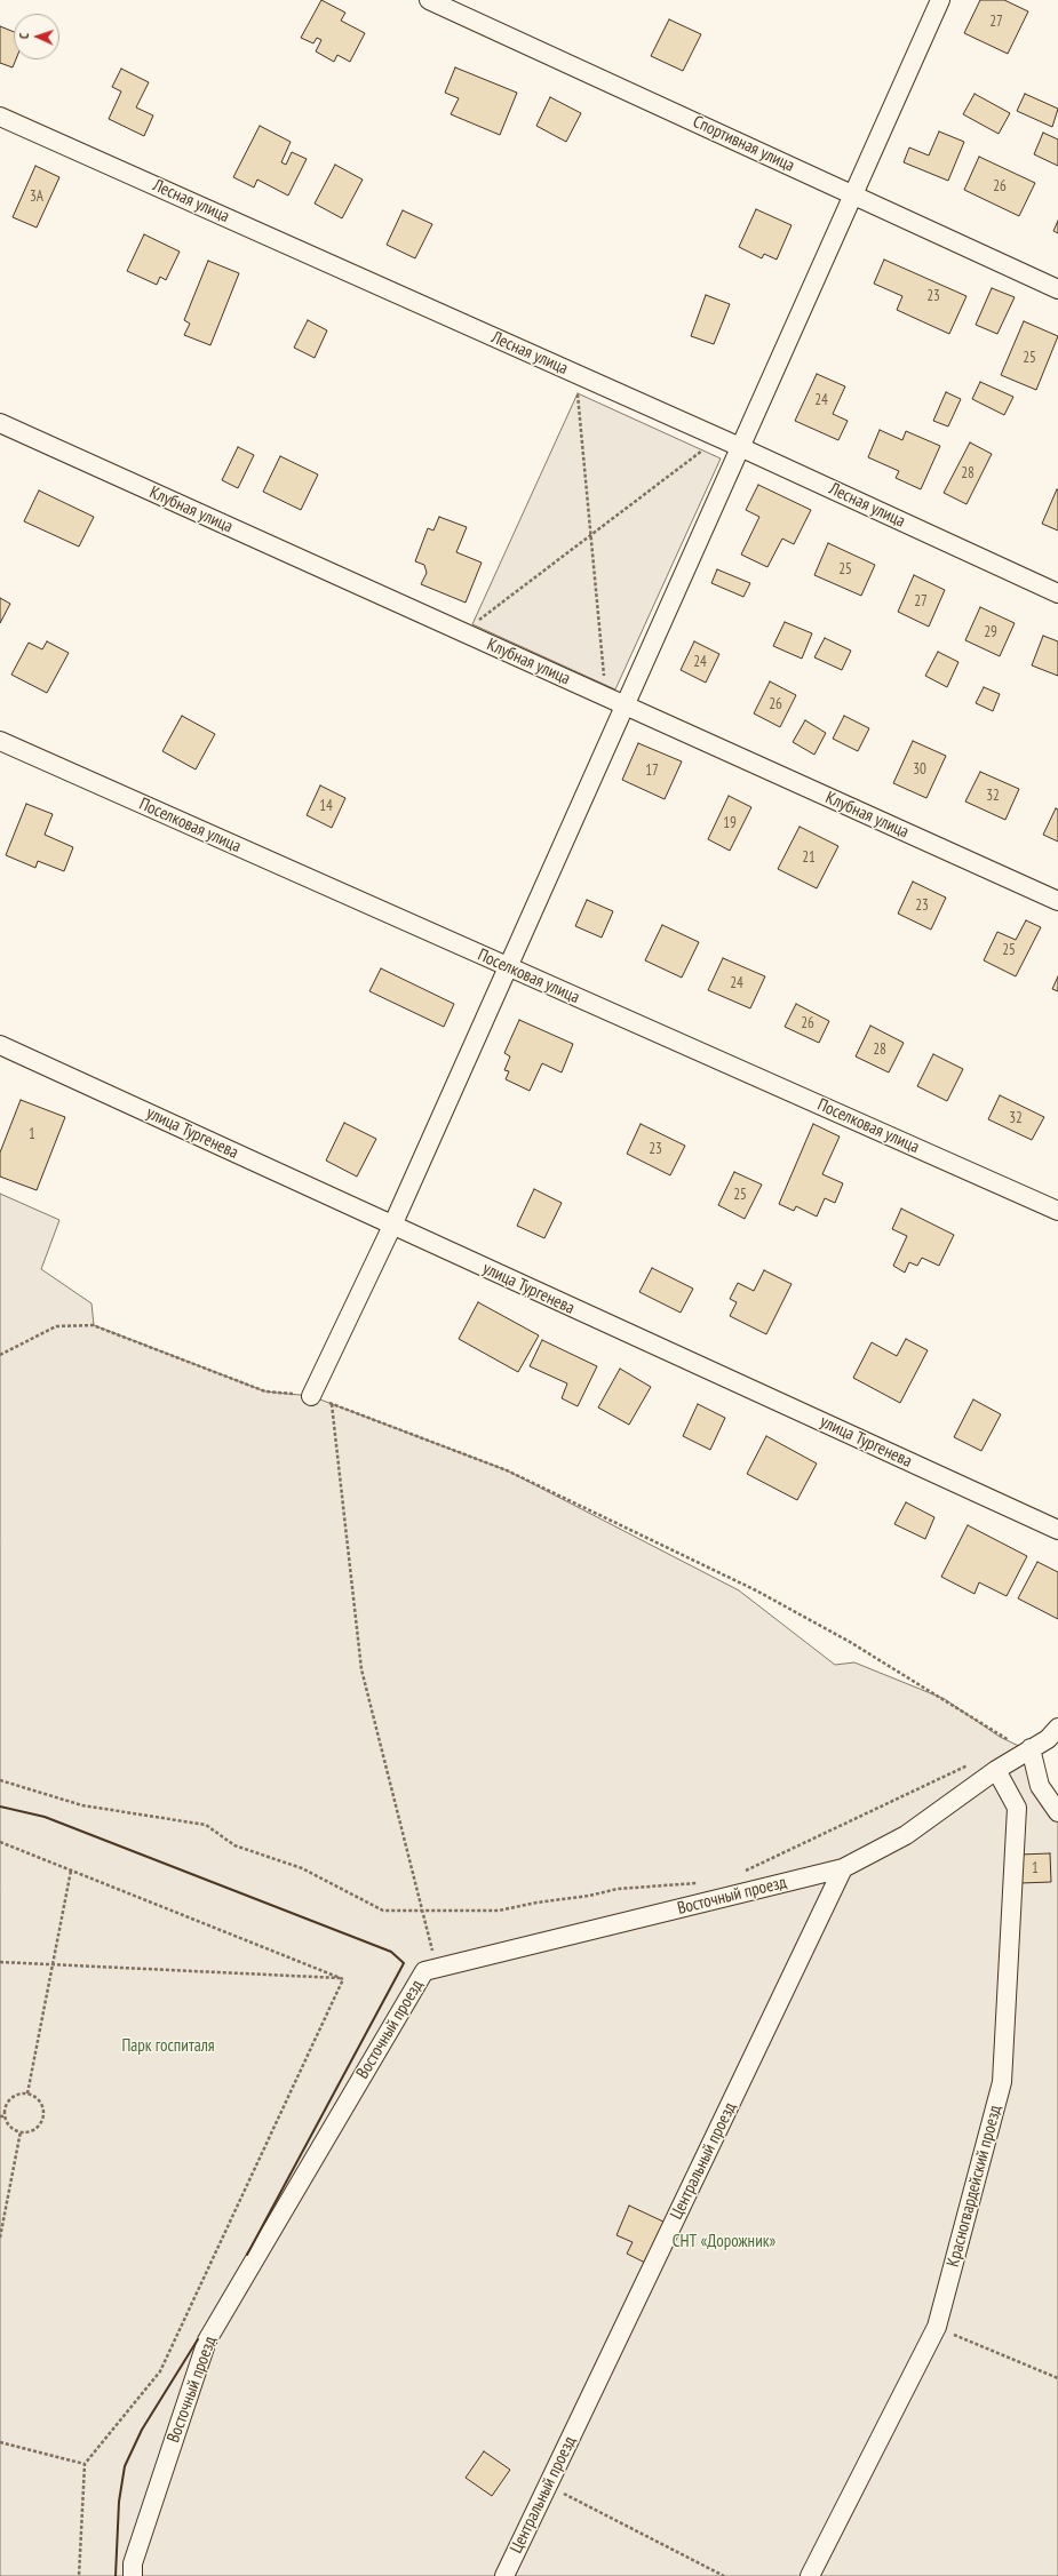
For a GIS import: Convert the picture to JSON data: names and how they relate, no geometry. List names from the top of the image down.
{
  "streets": {
    "street": [
      "Спортивная улица",
      "Лесная улица",
      "Клубная улица",
      "Поселковая улица",
      "улица Тургенева",
      "Восточный проезд",
      "Центральный проезд",
      "Красногвардейский проезд"
    ]
  },
  "crossings": [
    ["Восточный проезд", "Центральный проезд"],
    ["Восточный проезд", "Красногвардейский проезд"]
  ],
  "parks": ["Парк госпиталя", "СНТ «Дорожник»"],
  "house_numbers": [
    "27",
    "26",
    "3А",
    "23",
    "25",
    "24",
    "28",
    "25",
    "27",
    "29",
    "24",
    "26",
    "30",
    "17",
    "32",
    "14",
    "19",
    "21",
    "23",
    "25",
    "24",
    "26",
    "28",
    "32",
    "1",
    "23",
    "25",
    "1"
  ],
  "north": "left"
}
